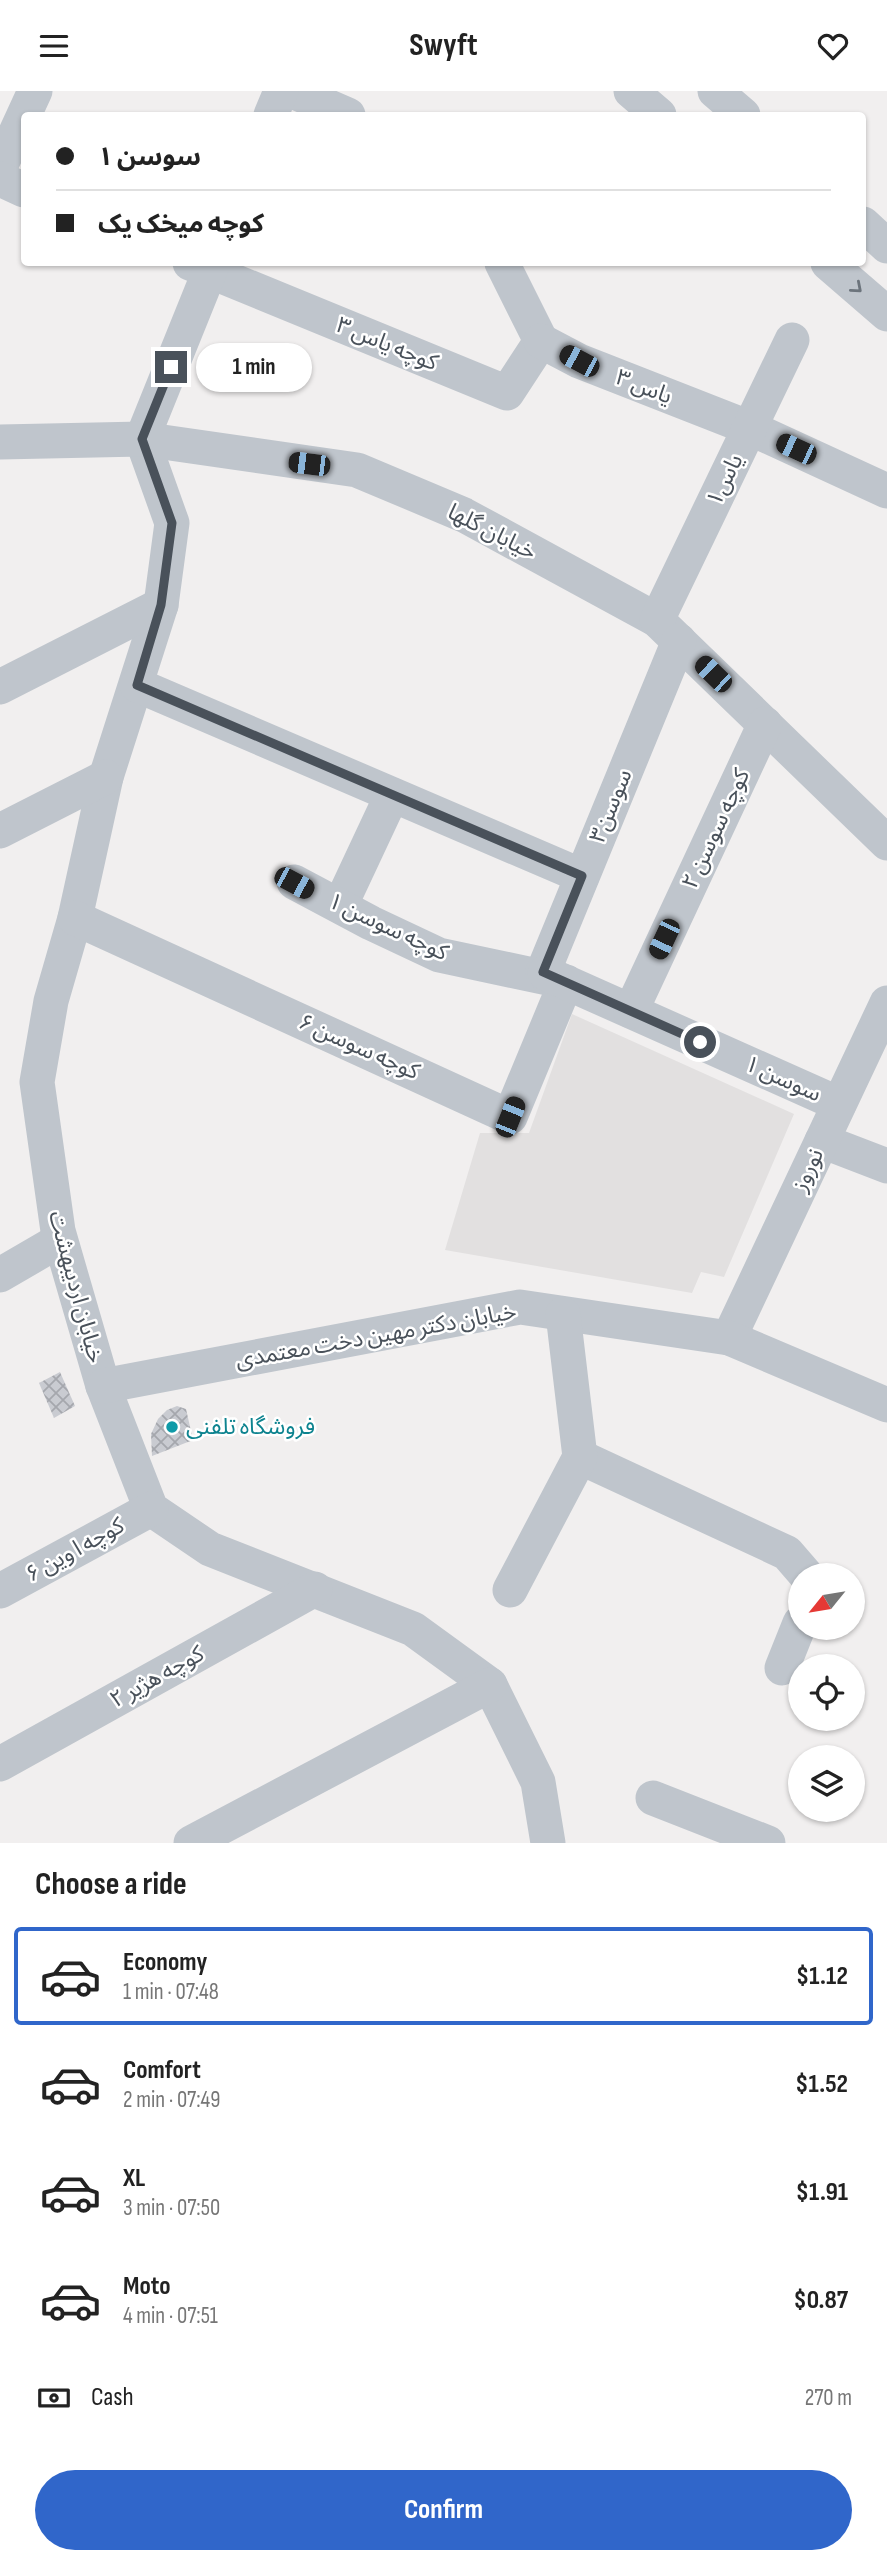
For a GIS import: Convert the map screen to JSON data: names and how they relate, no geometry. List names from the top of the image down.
{
  "streets": {
    "street": [
      "کوچه یاس ۳",
      "یاس ۳",
      "یاس۱",
      "خیابان گلها",
      "سوسن۳",
      "کوچه سوسن ۲",
      "کوچه سوسن ۱",
      "کوچه سوسن ۶",
      "سوسن ۱",
      "نوروز",
      "خیابان اردیبهشت",
      "خیابان دکتر مهین دخت معتمدی",
      "کوچه ا وین ۶",
      "کوچه هژیر ۲"
    ]
  },
  "crossings": [
    ["کوچه یاس ۳", "یاس ۳"],
    ["یاس ۳", "یاس۱"],
    ["یاس۱", "خیابان گلها"],
    ["یاس۱", "سوسن۳"],
    ["خیابان گلها", "سوسن۳"],
    ["خیابان گلها", "کوچه سوسن ۲"],
    ["خیابان گلها", "خیابان اردیبهشت"],
    ["سوسن۳", "کوچه سوسن ۱"],
    ["سوسن۳", "کوچه سوسن ۶"],
    ["سوسن۳", "سوسن ۱"],
    ["کوچه سوسن ۲", "سوسن ۱"],
    ["کوچه سوسن ۱", "کوچه سوسن ۶"],
    ["کوچه سوسن ۱", "سوسن ۱"],
    ["کوچه سوسن ۶", "سوسن ۱"],
    ["کوچه سوسن ۶", "خیابان اردیبهشت"],
    ["سوسن ۱", "نوروز"],
    ["نوروز", "خیابان دکتر مهین دخت معتمدی"],
    ["خیابان اردیبهشت", "خیابان دکتر مهین دخت معتمدی"],
    ["خیابان اردیبهشت", "کوچه ا وین ۶"]
  ],
  "places": ["فروشگاه تلفنی"],
  "north": "bottom left",
  "page": {
    "header": "Swyft",
    "banner": ["سوسن ۱", "کوچه میخک یک"],
    "bubble": "1 min",
    "heading": "Choose a ride",
    "list": [
      {
        "name": "Economy",
        "note": "1 min · 07:48",
        "value": "$1.12"
      },
      {
        "name": "Comfort",
        "note": "2 min · 07:49",
        "value": "$1.52"
      },
      {
        "name": "XL",
        "note": "3 min · 07:50",
        "value": "$1.91"
      },
      {
        "name": "Moto",
        "note": "4 min · 07:51",
        "value": "$0.87"
      }
    ],
    "pay": ["Cash", "270 m"],
    "buttons": "Confirm"
  }
}
